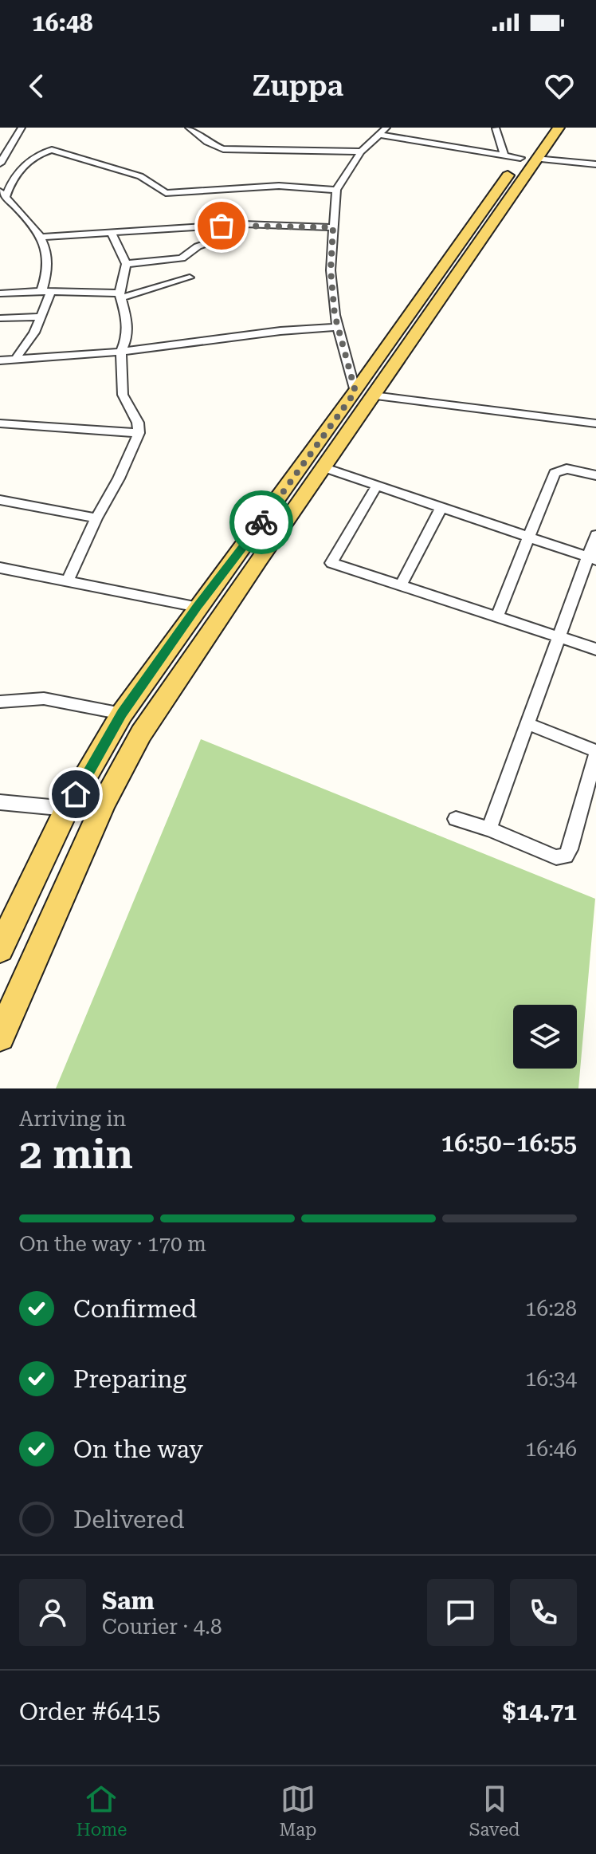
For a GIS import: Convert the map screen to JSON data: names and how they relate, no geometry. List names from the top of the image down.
{
  "page": {
    "status": "16:48",
    "header": "Zuppa",
    "heading": ["2 min", "Arriving in", "16:50–16:55"],
    "panel": [
      "Sam",
      "Courier · 4.8",
      "Order #6415",
      "$14.71"
    ],
    "bar": "On the way · 170 m",
    "list": [
      ["Confirmed", "16:28"],
      ["Preparing", "16:34"],
      ["On the way", "16:46"],
      "Delivered"
    ],
    "tabs": ["Home", "Map", "Saved"]
  }
}
